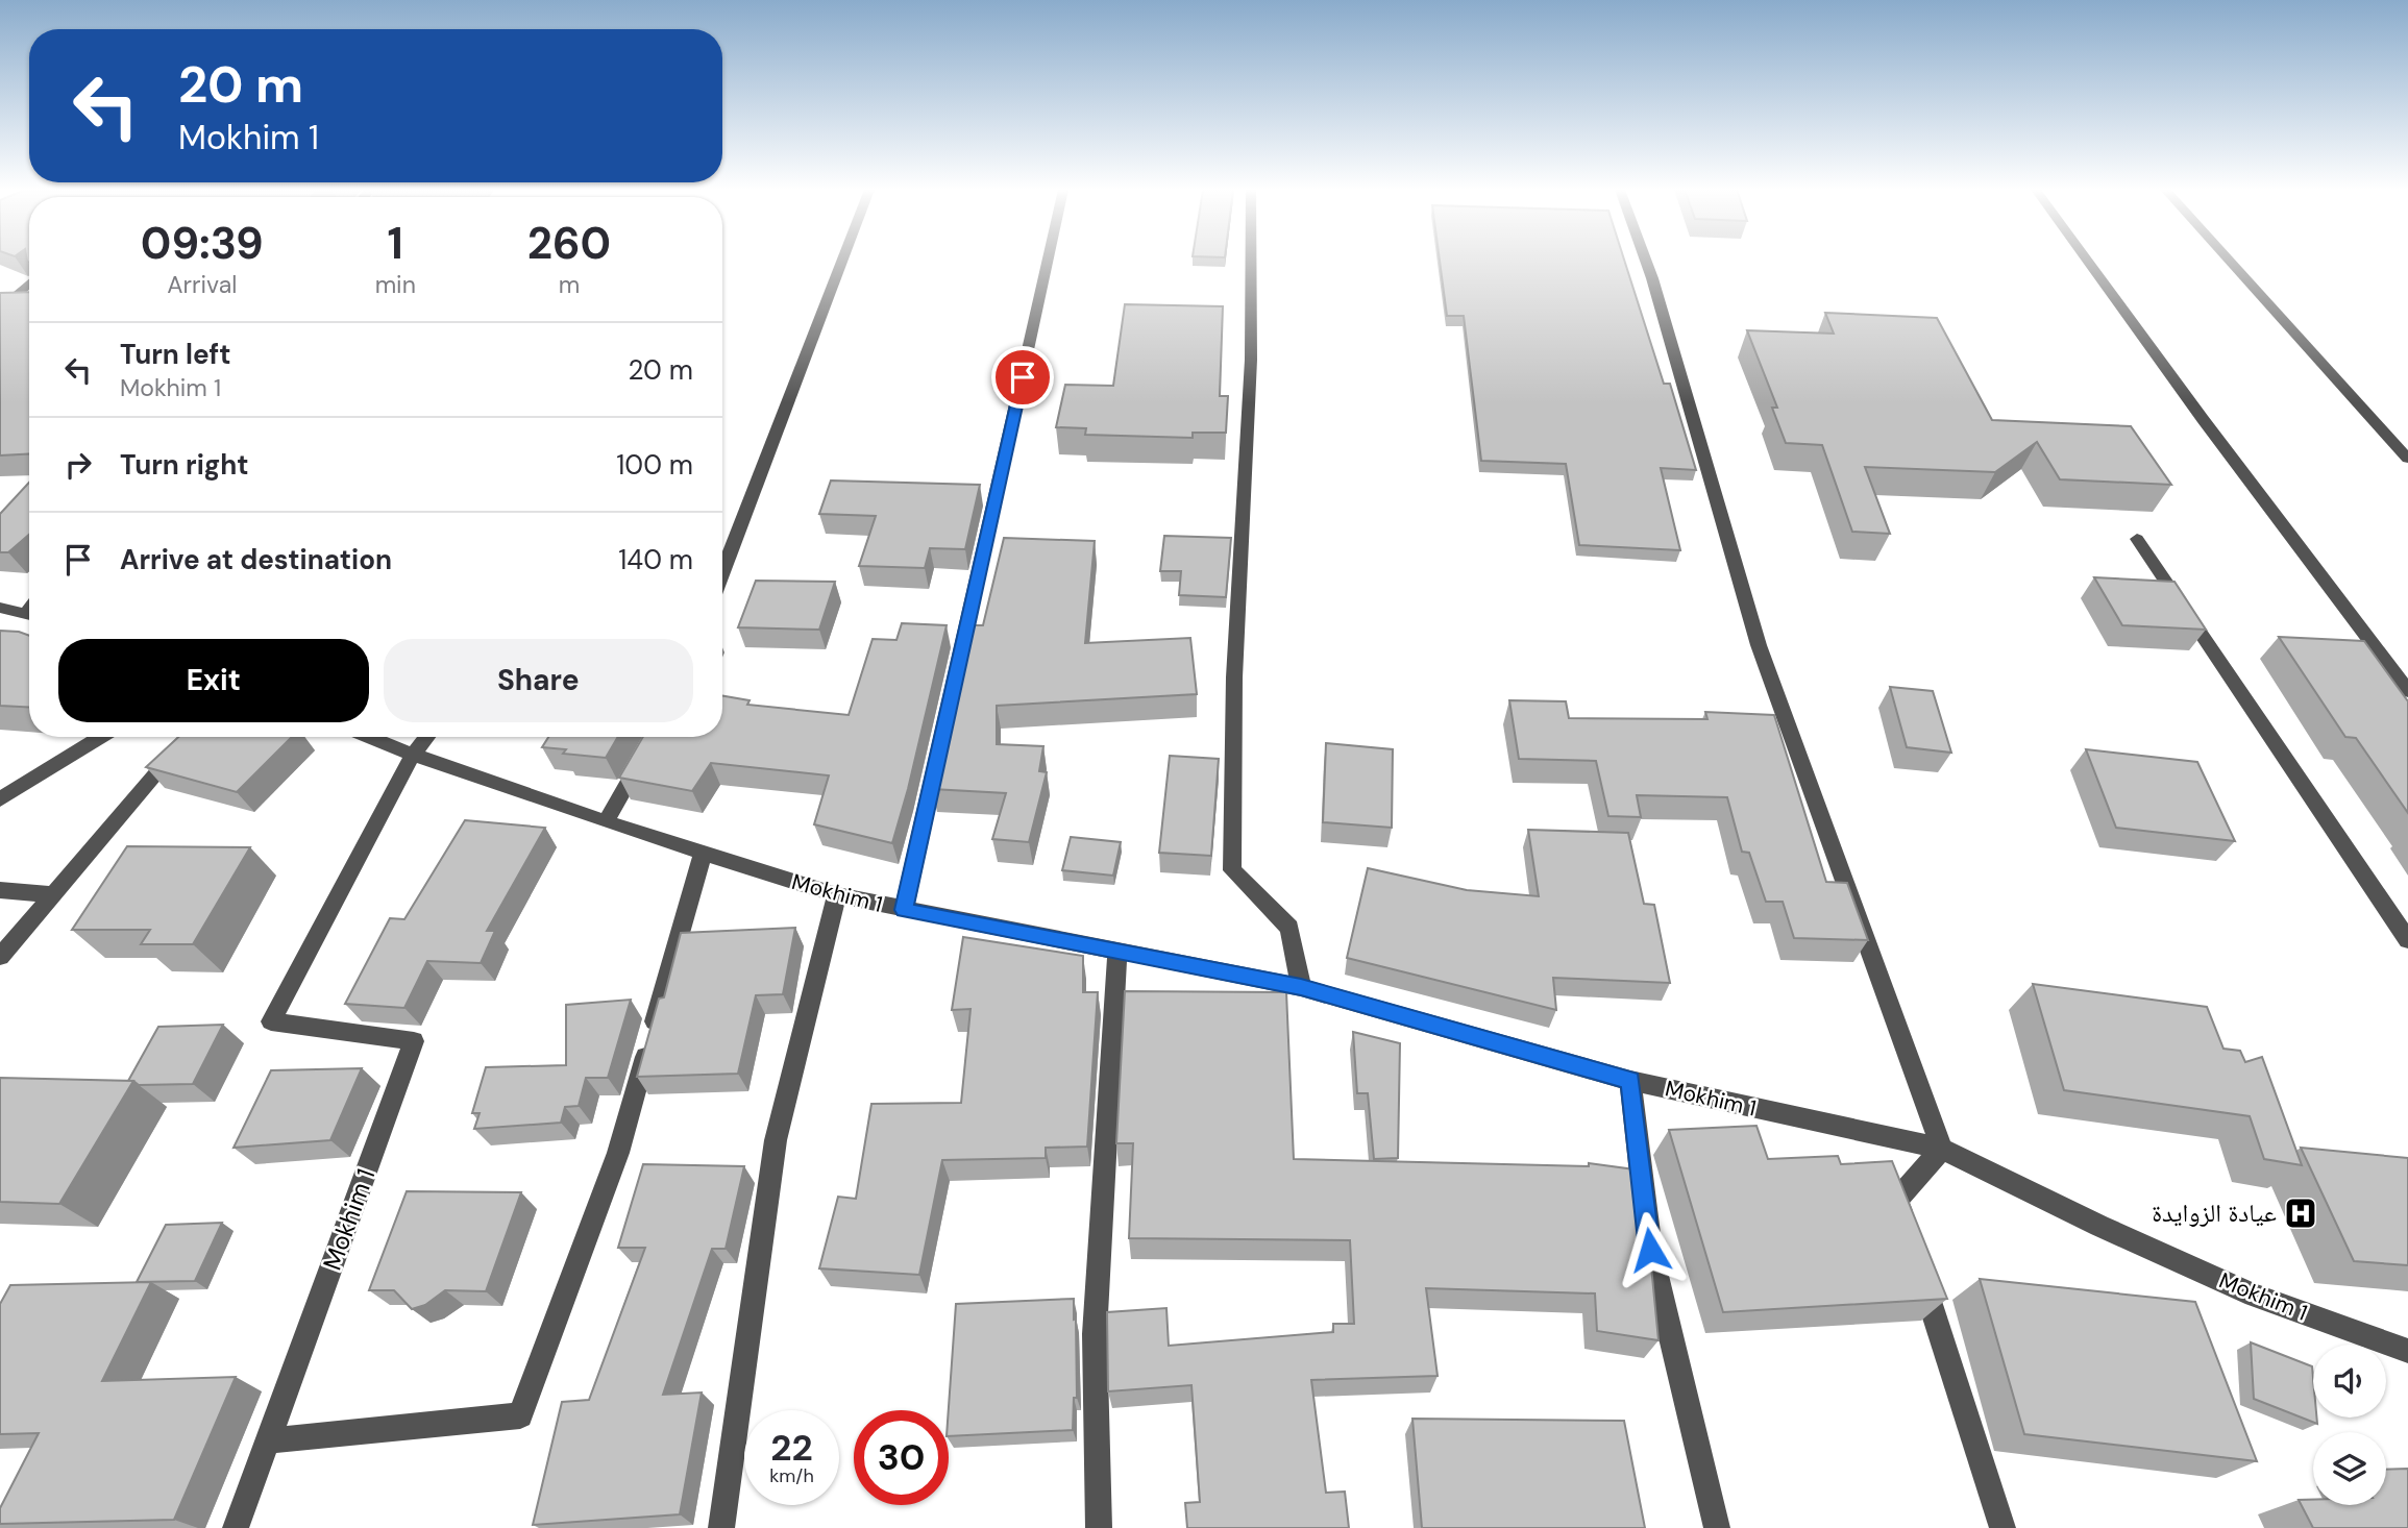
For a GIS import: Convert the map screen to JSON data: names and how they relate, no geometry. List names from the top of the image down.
{
  "streets": {
    "street": ["Mokhim 1"]
  },
  "places": {
    "hospital": ["عيادة الزوايدة"]
  },
  "page": {
    "turn": ["20 m", "Mokhim 1"],
    "eta": [
      "09:39",
      "Arrival",
      "1",
      "min",
      "260",
      "m"
    ],
    "list": [
      {
        "name": "Turn left",
        "note": "Mokhim 1",
        "value": "20 m"
      },
      {
        "name": "Turn right",
        "value": "100 m"
      },
      {
        "name": "Arrive at destination",
        "value": "140 m"
      }
    ],
    "buttons": ["Exit", "Share"],
    "speed": "22 km/h",
    "limit": "30"
  }
}
